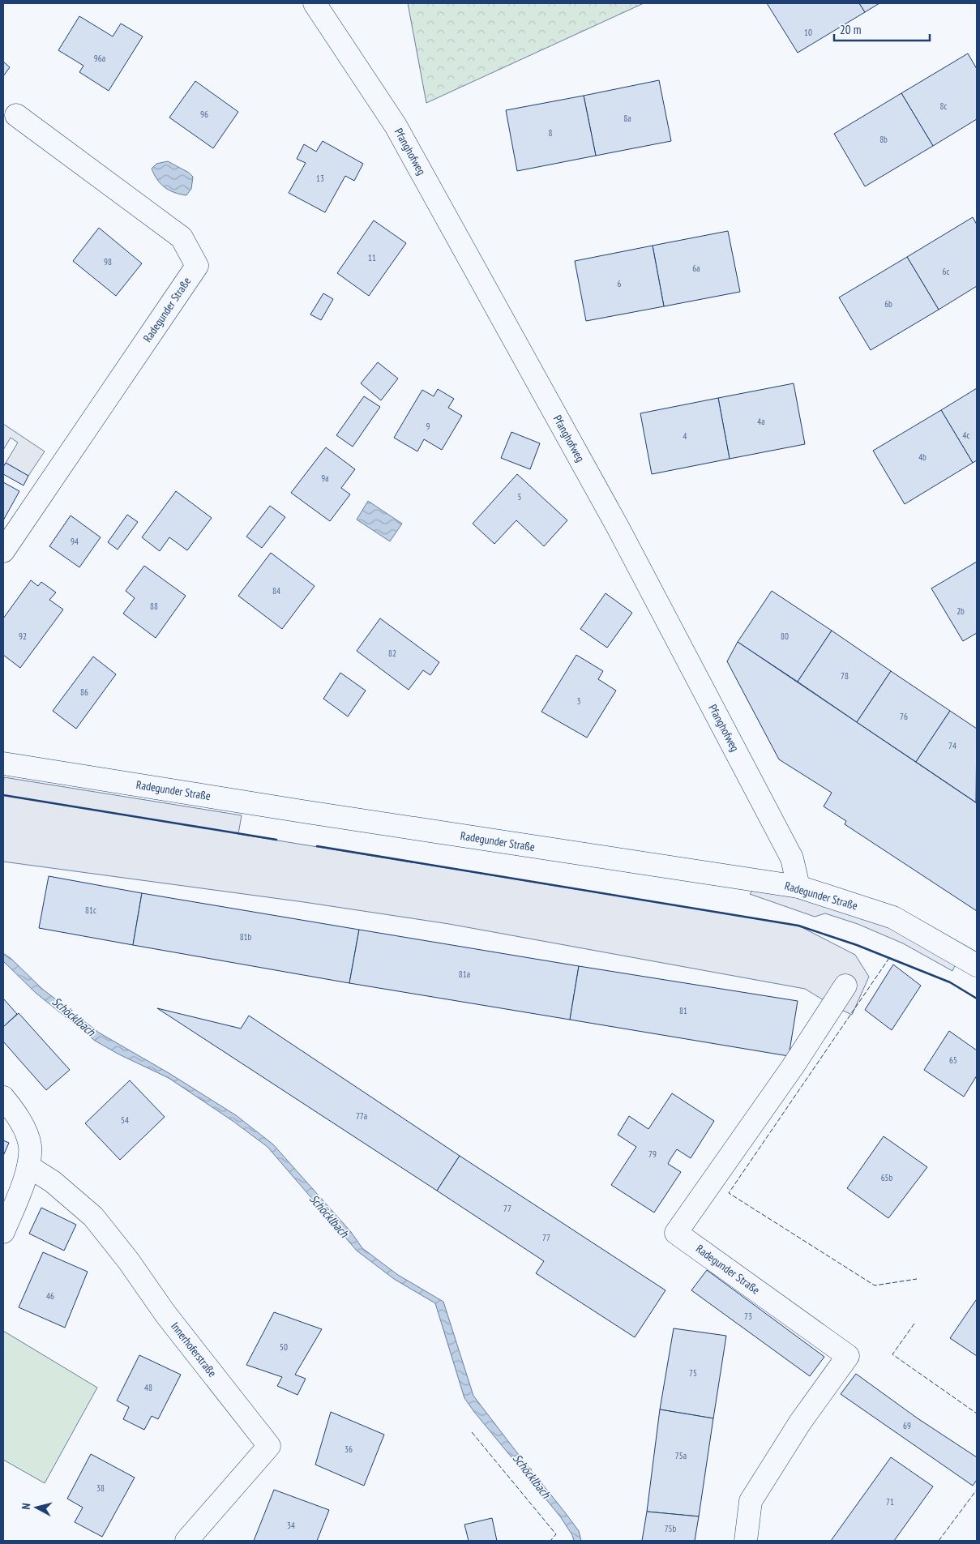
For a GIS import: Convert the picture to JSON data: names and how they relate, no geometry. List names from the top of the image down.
{
  "streets": {
    "street": ["Pfanghofweg", "Radegunder Straße", "Innerhoferstraße"]
  },
  "crossings": [
    ["Pfanghofweg", "Radegunder Straße"]
  ],
  "water": ["Schöcklbach"],
  "house_numbers": [
    "10",
    "96a",
    "8c",
    "96",
    "8a",
    "8",
    "8b",
    "13",
    "11",
    "98",
    "6a",
    "6c",
    "6",
    "6b",
    "4a",
    "9",
    "4c",
    "4",
    "4b",
    "9a",
    "5",
    "94",
    "84",
    "88",
    "2b",
    "92",
    "80",
    "82",
    "78",
    "86",
    "3",
    "76",
    "74",
    "81c",
    "81b",
    "81a",
    "81",
    "65",
    "77a",
    "54",
    "79",
    "65b",
    "77",
    "77",
    "46",
    "73",
    "50",
    "75",
    "48",
    "69",
    "36",
    "75a",
    "38",
    "71",
    "34",
    "75b"
  ],
  "scale_bar": "20 m",
  "north": "left"
}
